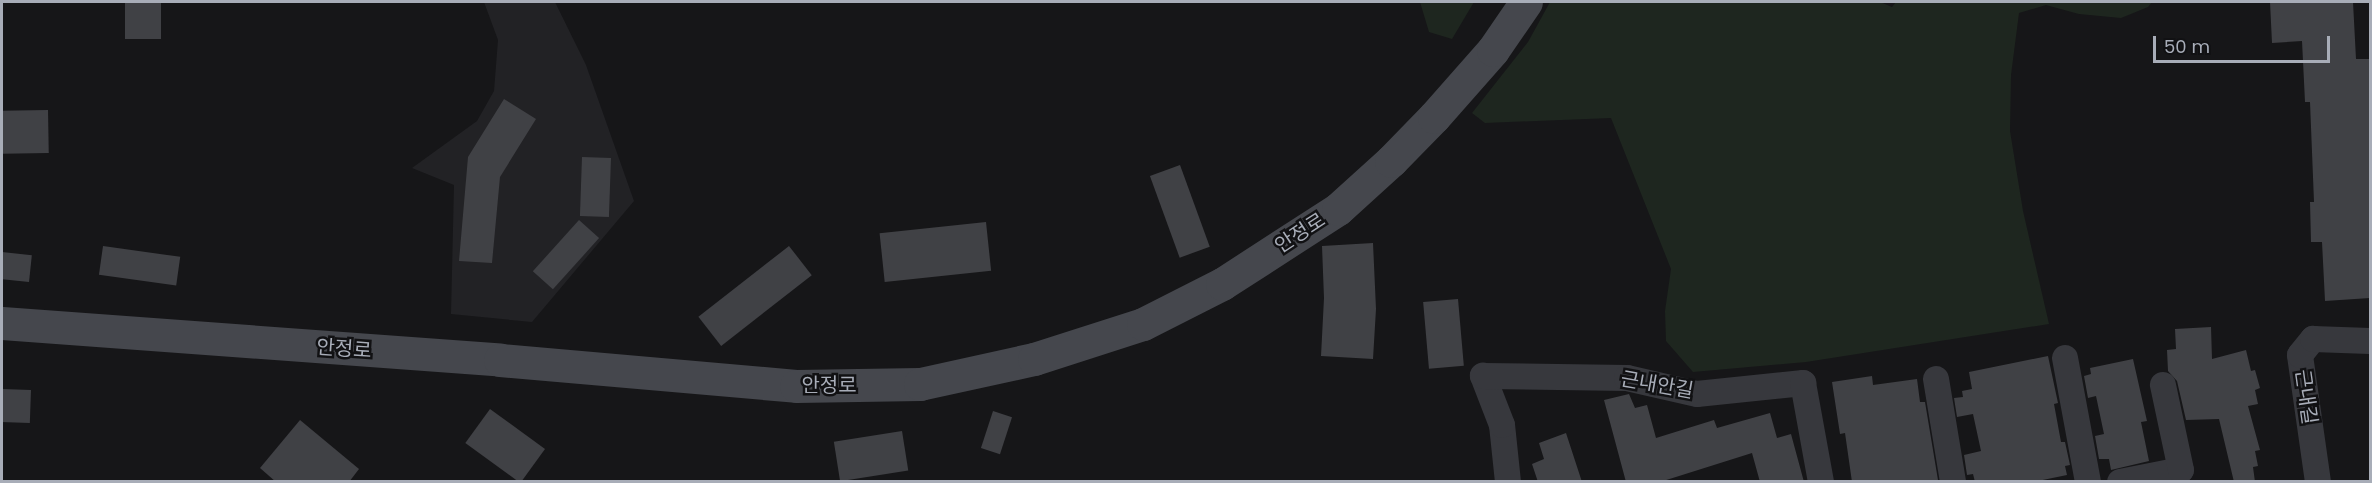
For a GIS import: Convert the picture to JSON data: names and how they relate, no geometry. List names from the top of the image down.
{
  "streets": {
    "street": ["안정로", "근내안길", "근내길"]
  },
  "scale_bar": "50 m"
}
